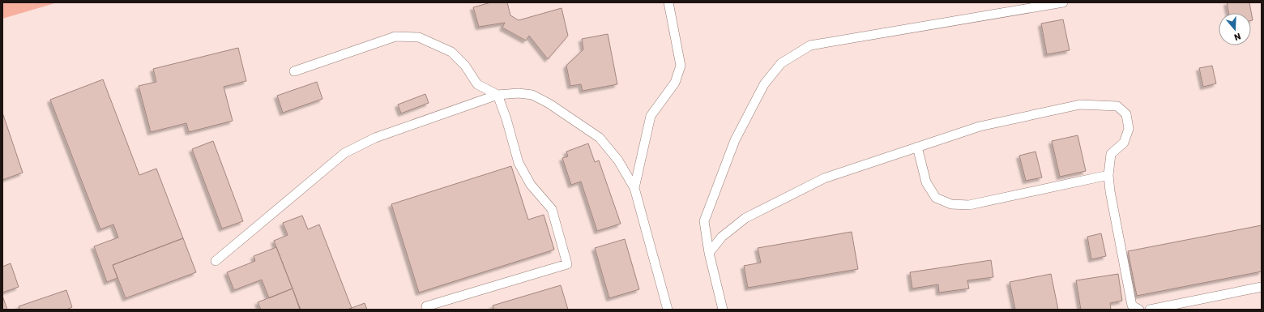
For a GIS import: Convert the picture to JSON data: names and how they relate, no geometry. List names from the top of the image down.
{
  "north": "bottom"
}
